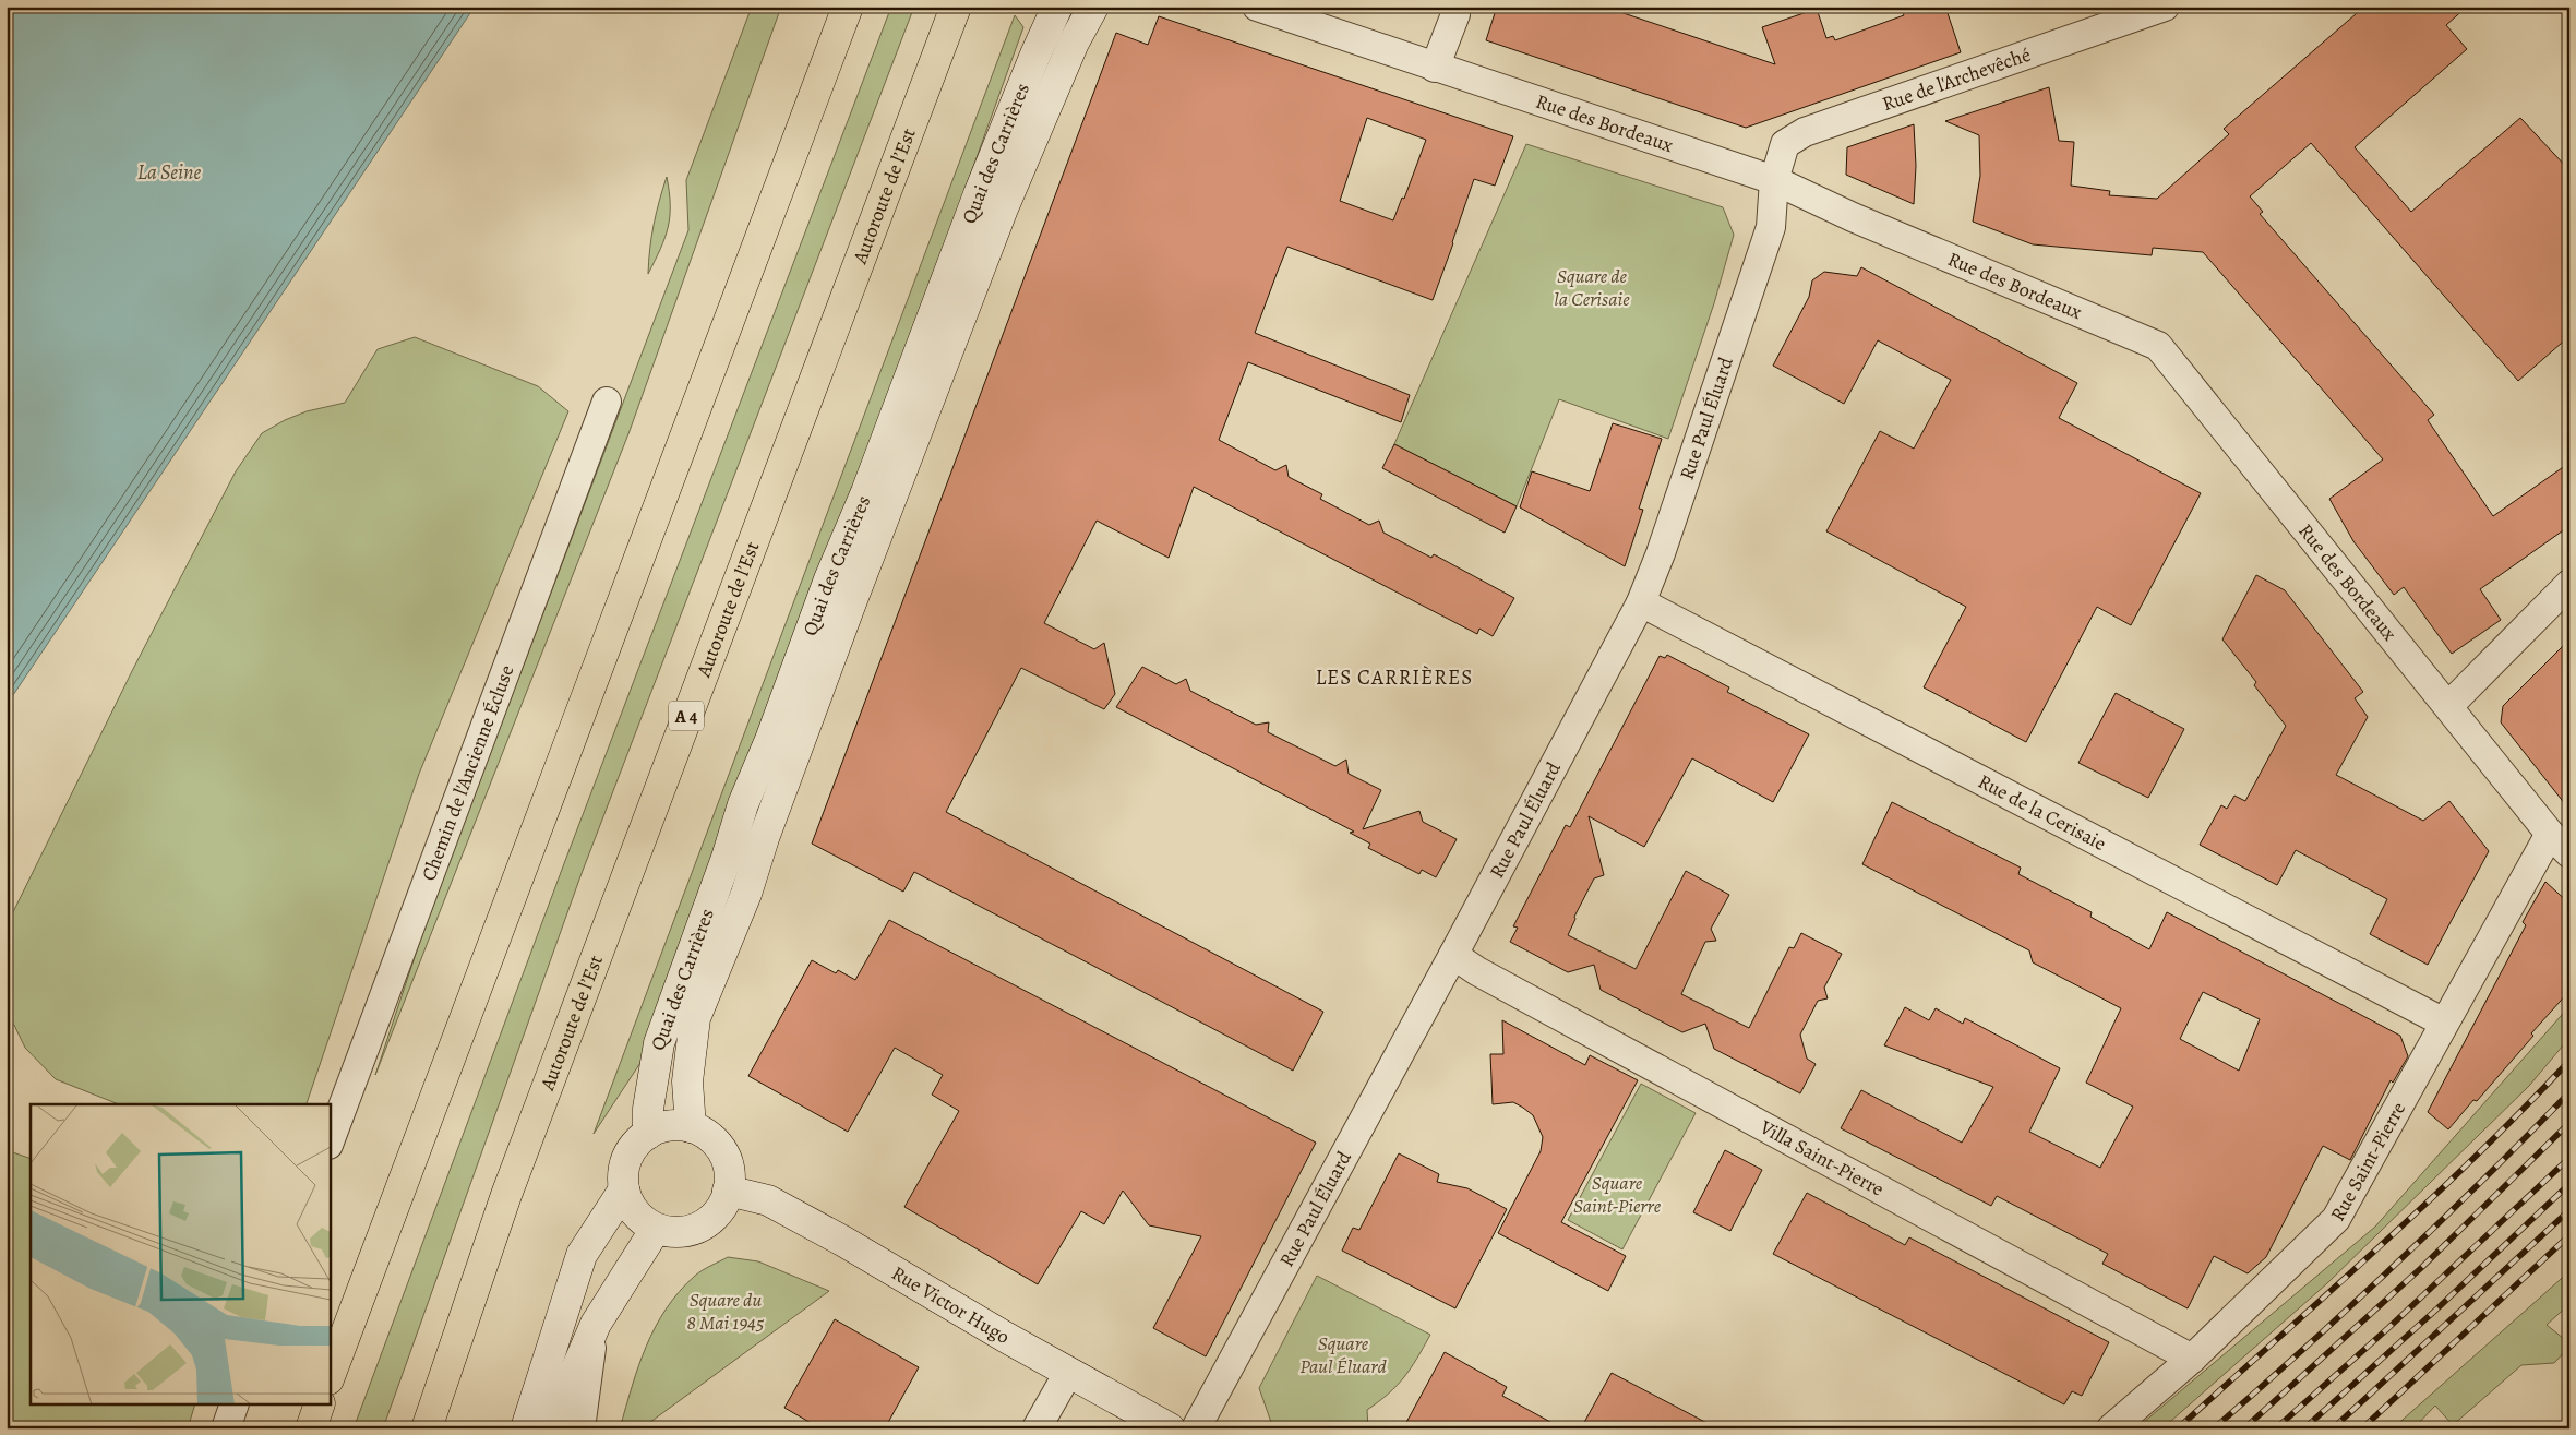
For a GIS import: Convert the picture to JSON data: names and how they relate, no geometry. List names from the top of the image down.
{
  "streets": {
    "highway": ["Autoroute de l’Est", "A 4"],
    "main road": ["Quai des Carrières", "Rue Victor Hugo"],
    "street": [
      "Rue de l'Archevêché",
      "Rue des Bordeaux",
      "Rue Paul Éluard",
      "Chemin de l'Ancienne Écluse",
      "Rue de la Cerisaie",
      "Villa Saint-Pierre",
      "Rue Saint-Pierre"
    ]
  },
  "crossings": [
    ["Rue de l'Archevêché", "Rue des Bordeaux"],
    ["Rue de l'Archevêché", "Rue Paul Éluard"],
    ["Rue des Bordeaux", "Rue Paul Éluard"],
    ["Rue des Bordeaux", "Rue Saint-Pierre"],
    ["Quai des Carrières", "Rue Victor Hugo"],
    ["Rue Paul Éluard", "Rue de la Cerisaie"],
    ["Rue Paul Éluard", "Villa Saint-Pierre"],
    ["Rue de la Cerisaie", "Rue Saint-Pierre"],
    ["Villa Saint-Pierre", "Rue Saint-Pierre"]
  ],
  "districts": ["LES CARRIÈRES"],
  "water": ["La Seine"],
  "parks": [
    "Square de la Cerisaie",
    "Square Saint-Pierre",
    "Square du 8 Mai 1945",
    "Square Paul Éluard"
  ]
}
